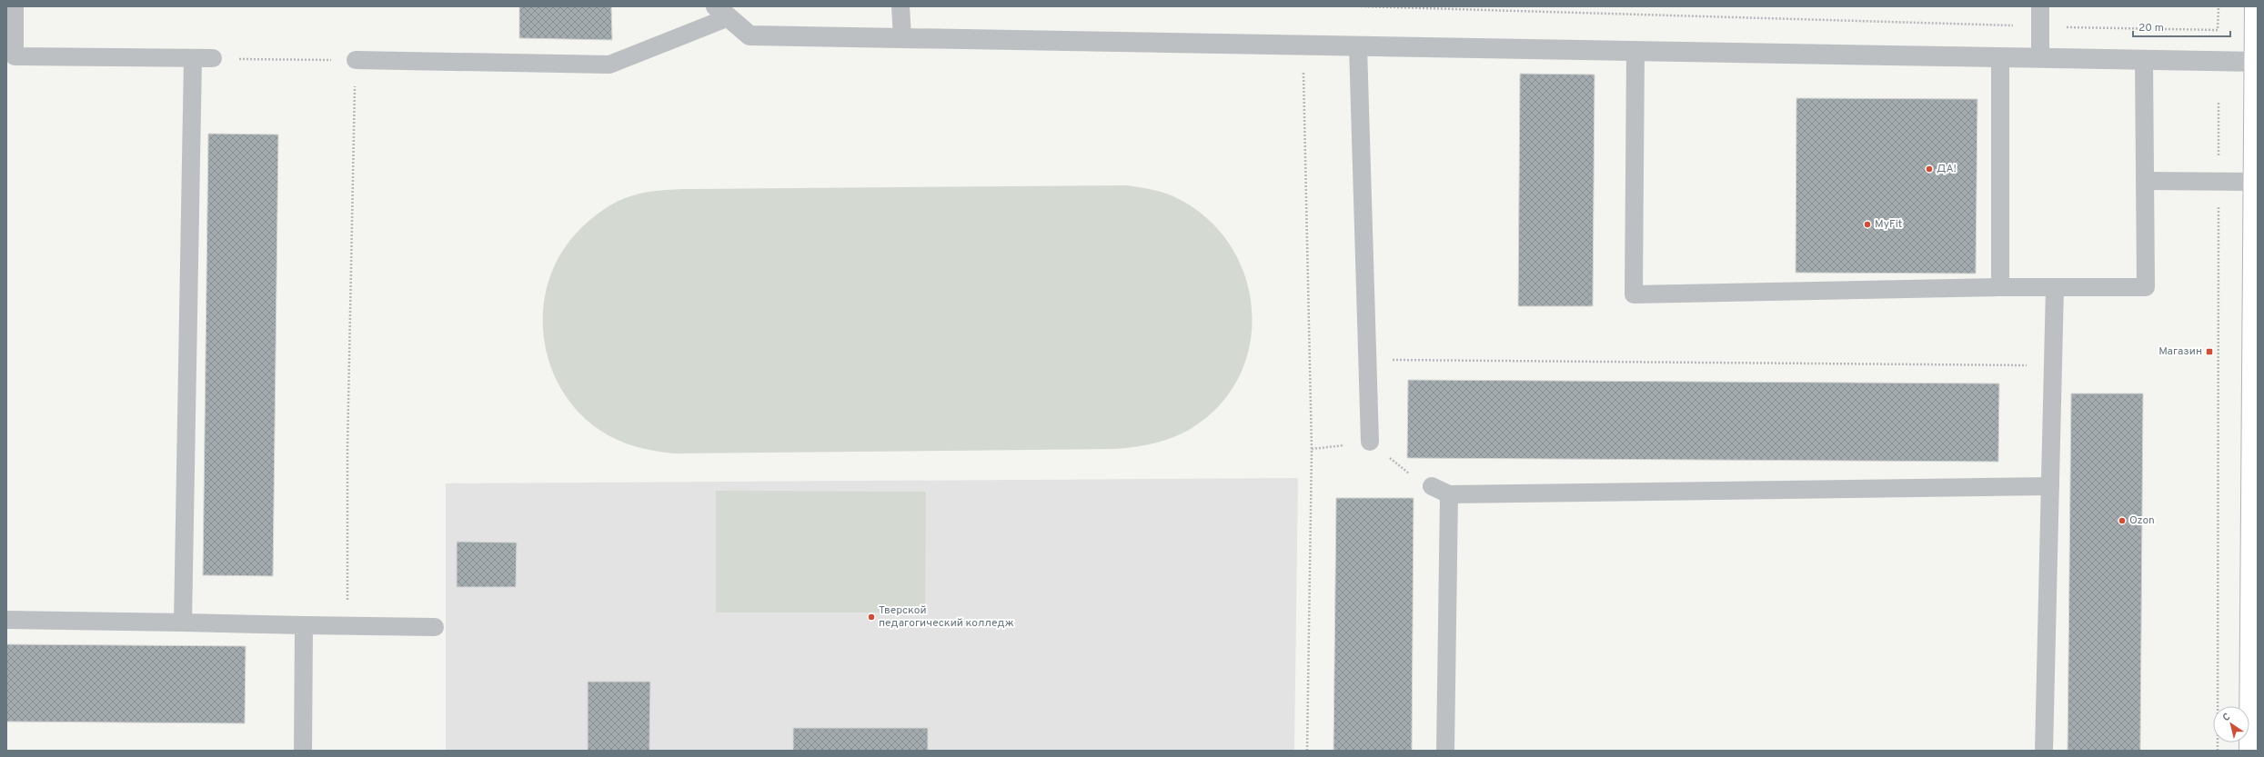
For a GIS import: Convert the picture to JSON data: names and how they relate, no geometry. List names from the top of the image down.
{
  "places": {
    "other": [
      "ДА!",
      "MyFit",
      "Ozon",
      "Тверской педагогический колледж"
    ],
    "transit": ["Магазин"]
  },
  "scale_bar": "20 m",
  "north": "top left"
}
